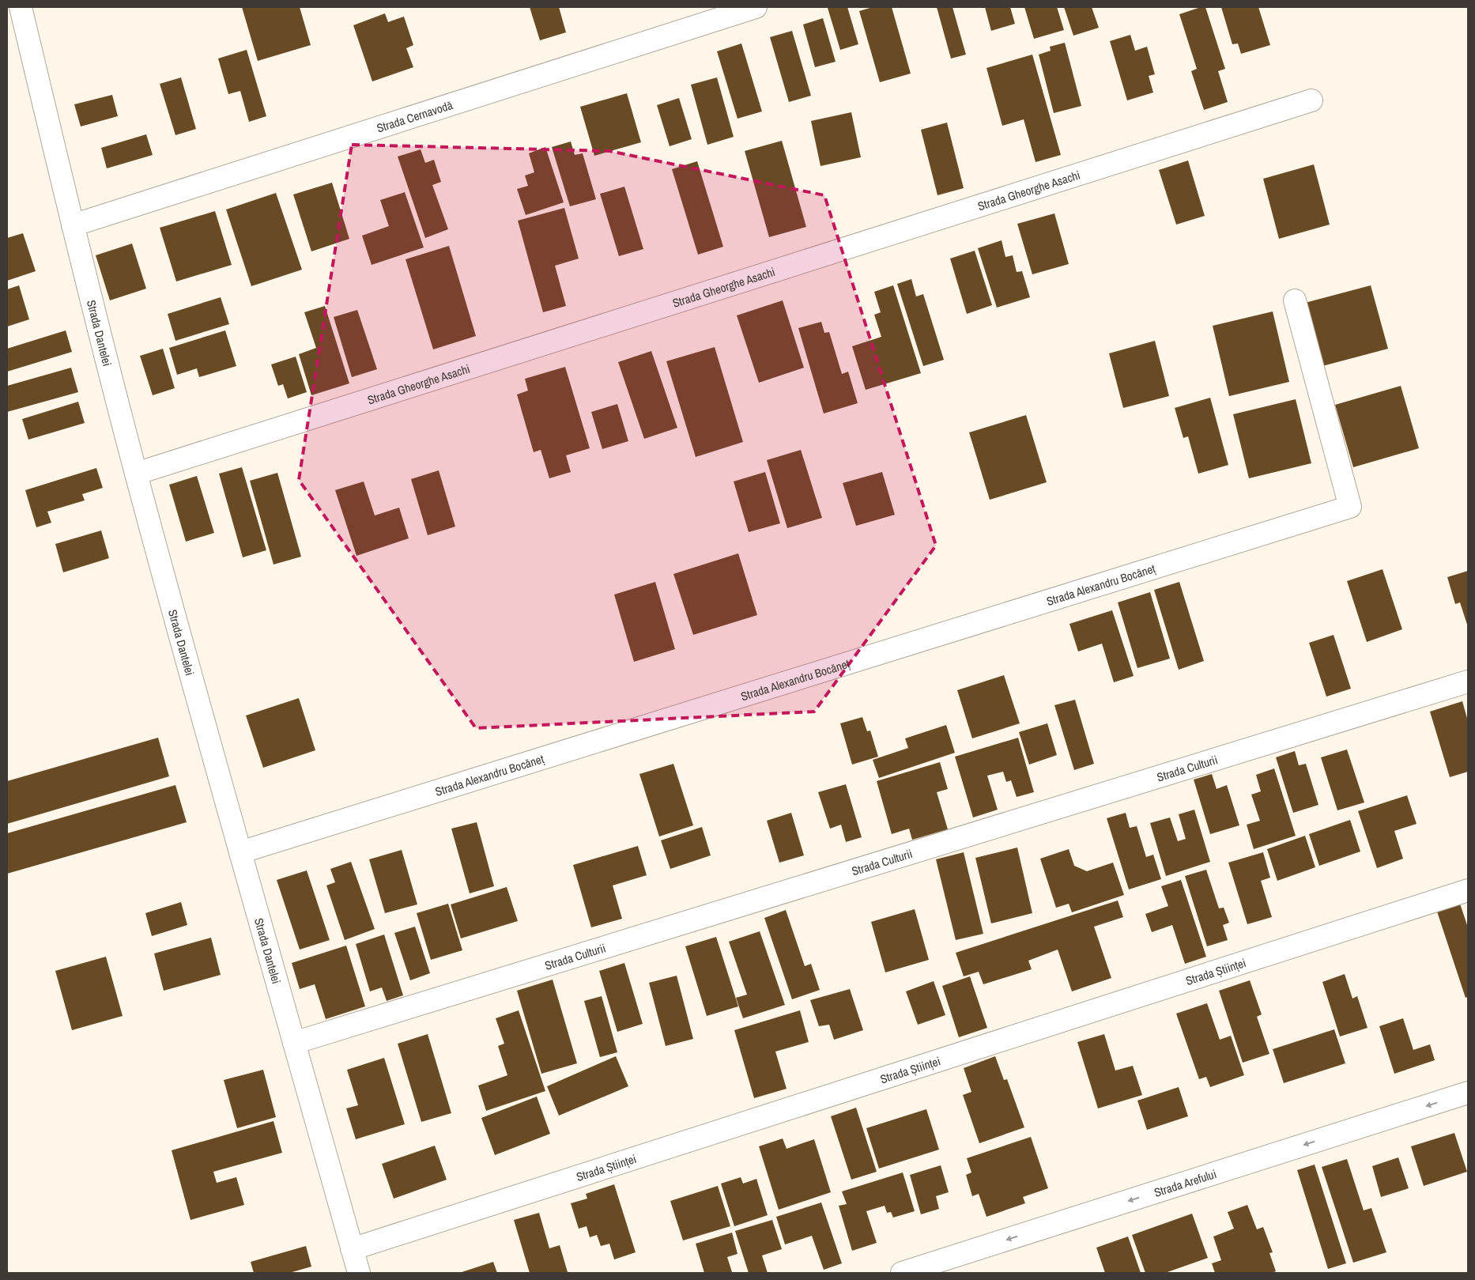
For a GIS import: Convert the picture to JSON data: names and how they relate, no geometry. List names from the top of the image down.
{
  "streets": {
    "street": [
      "Strada Cernavodă",
      "Strada Gheorghe Asachi",
      "Strada Dantelei",
      "Strada Alexandru Bocăneț",
      "Strada Culturii",
      "Strada Științei",
      "Strada Arefului"
    ]
  },
  "crossings": [
    ["Strada Cernavodă", "Strada Dantelei"],
    ["Strada Gheorghe Asachi", "Strada Dantelei"],
    ["Strada Dantelei", "Strada Alexandru Bocăneț"],
    ["Strada Dantelei", "Strada Culturii"],
    ["Strada Dantelei", "Strada Științei"]
  ],
  "one_way": ["Strada Arefului"]
}
